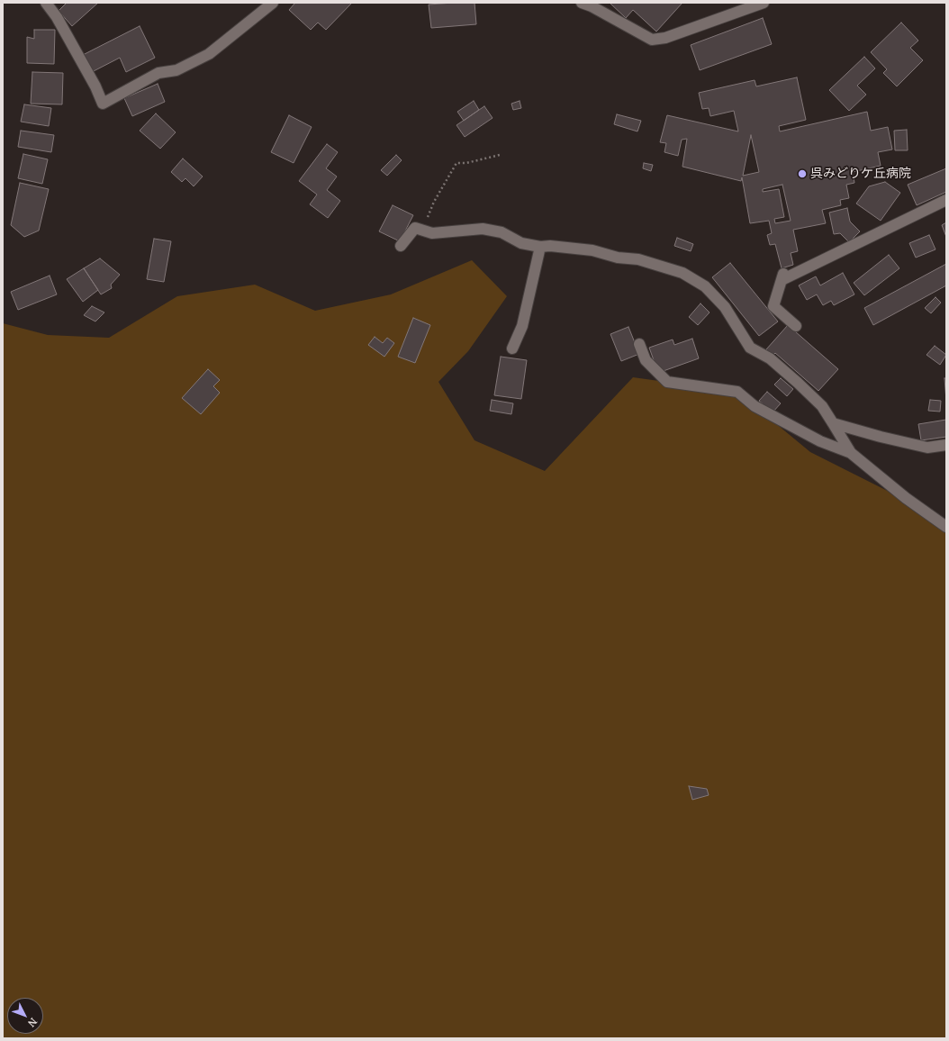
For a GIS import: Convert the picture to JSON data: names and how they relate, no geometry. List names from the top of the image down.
{
  "places": ["呉みどりケ丘病院"],
  "north": "bottom right"
}
